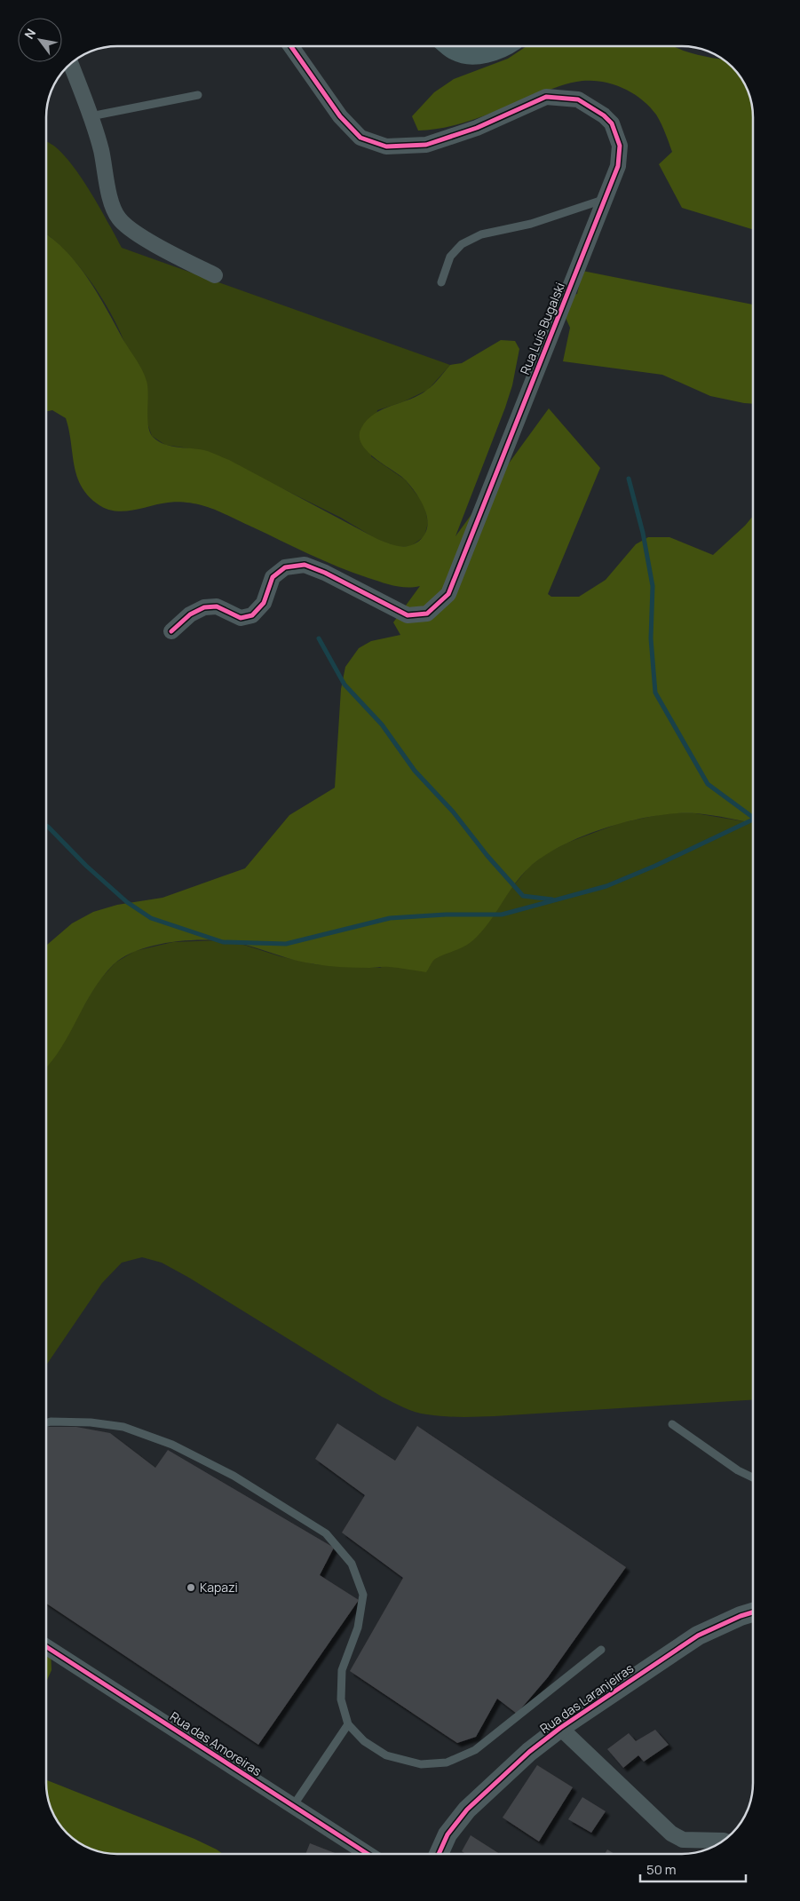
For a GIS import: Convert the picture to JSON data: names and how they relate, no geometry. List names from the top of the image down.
{
  "streets": {
    "street": ["Rua Luís Bugalski", "Rua das Laranjeiras", "Rua das Amoreiras"]
  },
  "places": ["Kapazi"],
  "scale_bar": "50 m",
  "north": "top left"
}
